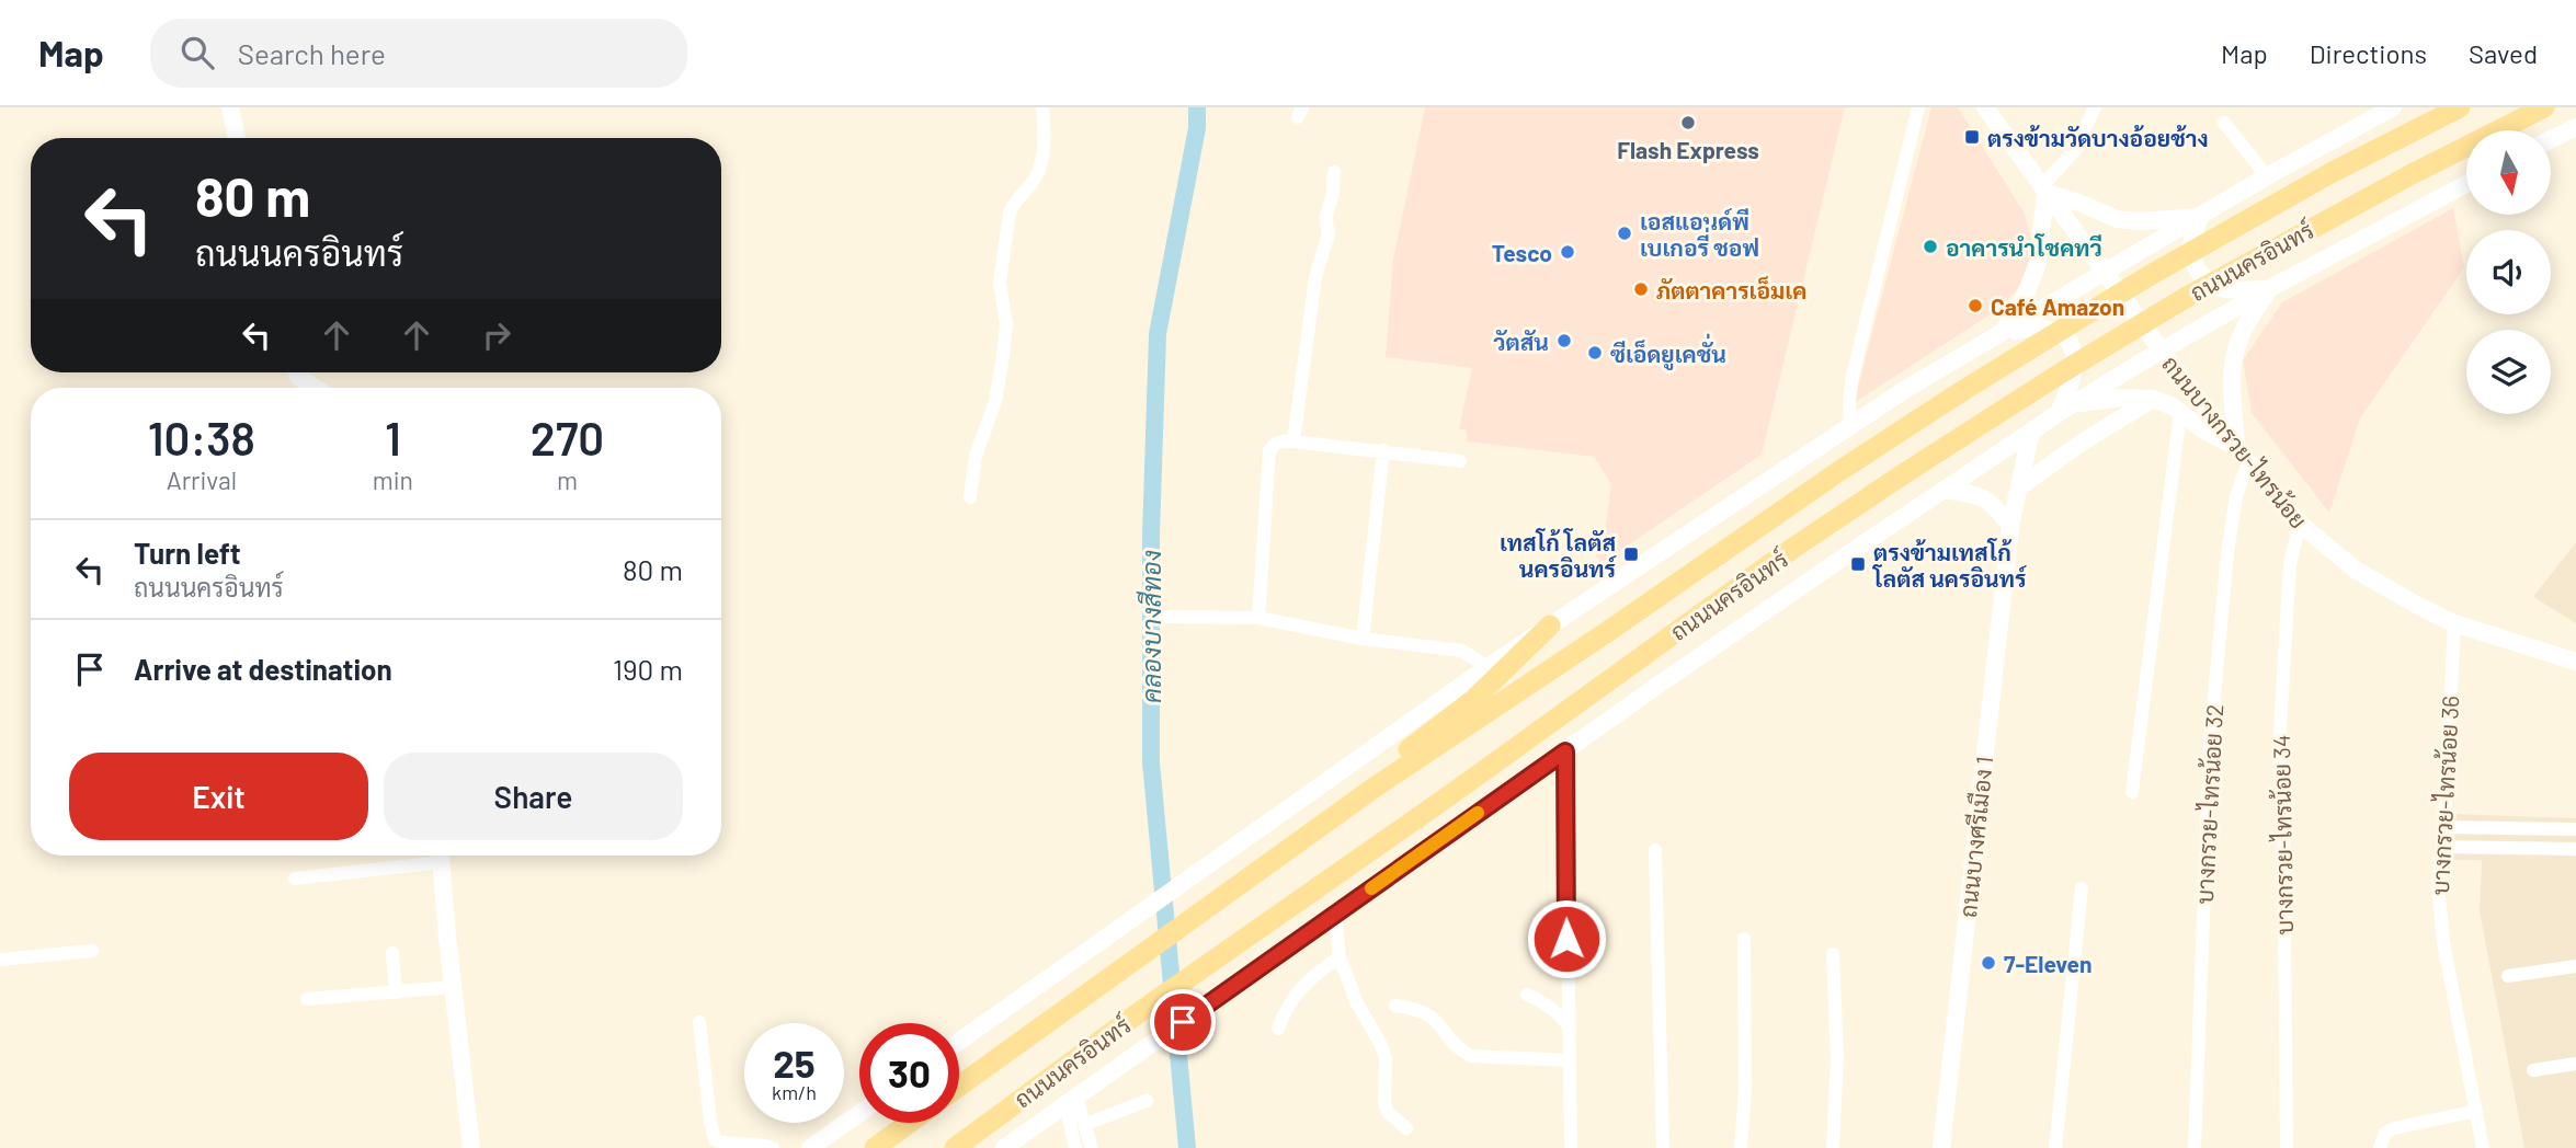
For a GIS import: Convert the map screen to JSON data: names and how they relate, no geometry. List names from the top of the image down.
{
  "streets": {
    "main road": ["ถนนนครอินทร์", "ถนนบางกรวย-ไทรน้อย", "ถนนบางศรีเมือง 1"],
    "street": ["บางกรวย-ไทรน้อย 36", "บางกรวย-ไทรน้อย 32", "บางกรวย-ไทรน้อย 34"]
  },
  "crossings": [
    ["ถนนนครอินทร์", "ถนนบางกรวย-ไทรน้อย"],
    ["ถนนนครอินทร์", "ถนนบางศรีเมือง 1"],
    ["ถนนบางกรวย-ไทรน้อย", "บางกรวย-ไทรน้อย 36"],
    ["ถนนบางกรวย-ไทรน้อย", "บางกรวย-ไทรน้อย 32"],
    ["ถนนบางกรวย-ไทรน้อย", "บางกรวย-ไทรน้อย 34"]
  ],
  "water": ["คลองบางสีทอง"],
  "places": {
    "other": [
      "Flash Express",
      "เอสแอนด์พี เบเกอรี่ ชอฟ",
      "อาคารนำโชคทวี",
      "Tesco",
      "ภัตตาคารเอ็มเค",
      "Café Amazon",
      "วัตสัน",
      "ซีเอ็ดยูเคชั่น",
      "7-Eleven"
    ],
    "transit": ["ตรงข้ามวัดบางอ้อยช้าง", "เทสโก้ โลตัส นครอินทร์", "ตรงข้ามเทสโก้ โลตัส นครอินทร์"]
  },
  "north": "bottom",
  "page": {
    "header": "Map",
    "search": "Search here",
    "nav": ["Map", "Directions", "Saved"],
    "turn": ["80 m", "ถนนนครอินทร์"],
    "eta": [
      "10:38",
      "Arrival",
      "1",
      "min",
      "270",
      "m"
    ],
    "list": [
      {
        "name": "Turn left",
        "note": "ถนนนครอินทร์",
        "value": "80 m"
      },
      {
        "name": "Arrive at destination",
        "value": "190 m"
      }
    ],
    "buttons": ["Exit", "Share"],
    "speed": "25 km/h",
    "limit": "30"
  }
}
